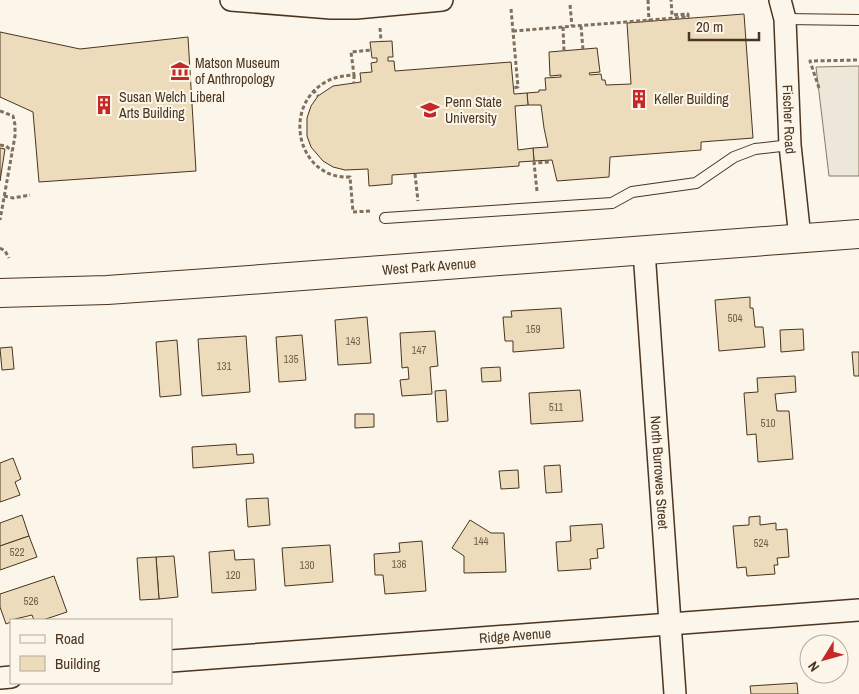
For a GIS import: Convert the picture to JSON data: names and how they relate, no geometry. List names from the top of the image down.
{
  "streets": {
    "main road": ["West Park Avenue"],
    "street": ["Fischer Road", "North Burrowes Street", "Ridge Avenue"]
  },
  "crossings": [
    ["Fischer Road", "West Park Avenue"],
    ["West Park Avenue", "North Burrowes Street"],
    ["North Burrowes Street", "Ridge Avenue"]
  ],
  "places": {
    "museum": ["Matson Museum of Anthropology"],
    "building": ["Keller Building", "Susan Welch Liberal Arts Building"],
    "school or university": ["Penn State University"]
  },
  "house_numbers": [
    "504",
    "159",
    "143",
    "147",
    "135",
    "131",
    "511",
    "510",
    "144",
    "524",
    "522",
    "136",
    "130",
    "120",
    "526"
  ],
  "legend": ["Road", "Building"],
  "scale_bar": "20 m",
  "north": "bottom left"
}
